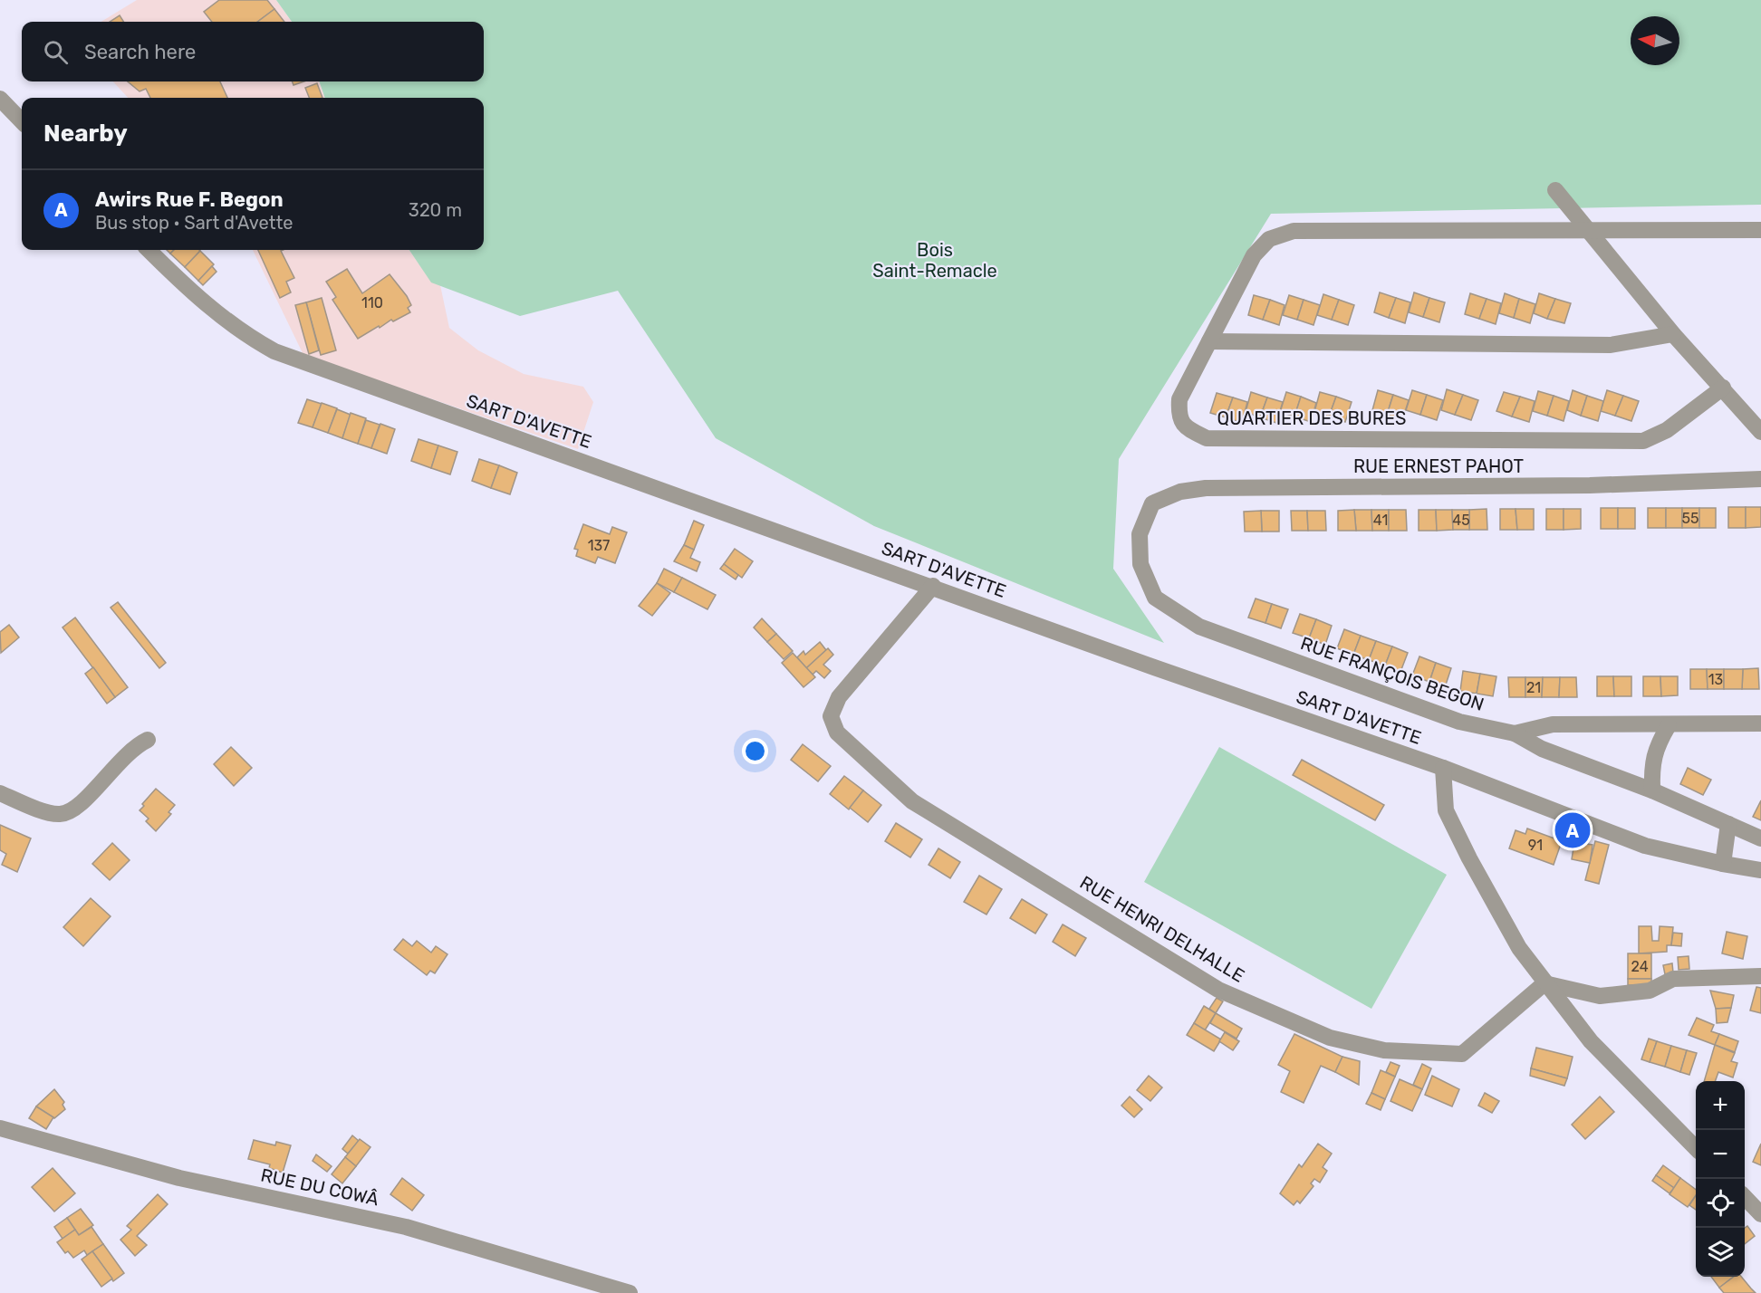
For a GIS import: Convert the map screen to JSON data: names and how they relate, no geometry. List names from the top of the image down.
{
  "streets": {
    "street": [
      "QUARTIER DES BURES",
      "SART D'AVETTE",
      "RUE ERNEST PAHOT",
      "RUE FRANÇOIS BEGON",
      "RUE HENRI DELHALLE",
      "RUE DU COWÂ"
    ]
  },
  "crossings": [
    ["SART D'AVETTE", "RUE HENRI DELHALLE"],
    ["RUE ERNEST PAHOT", "RUE FRANÇOIS BEGON"]
  ],
  "parks": ["Bois Saint-Remacle"],
  "house_numbers": [
    "110",
    "55",
    "41",
    "45",
    "137",
    "13",
    "21",
    "91",
    "24"
  ],
  "north": "left",
  "page": {
    "search": "Search here",
    "heading": "Nearby",
    "list": [
      {
        "mark": "A",
        "name": "Awirs Rue F. Begon",
        "note": "Bus stop · Sart d'Avette",
        "value": "320 m"
      }
    ],
    "pins": "A",
    "map_buttons": ["+", "−"]
  }
}
